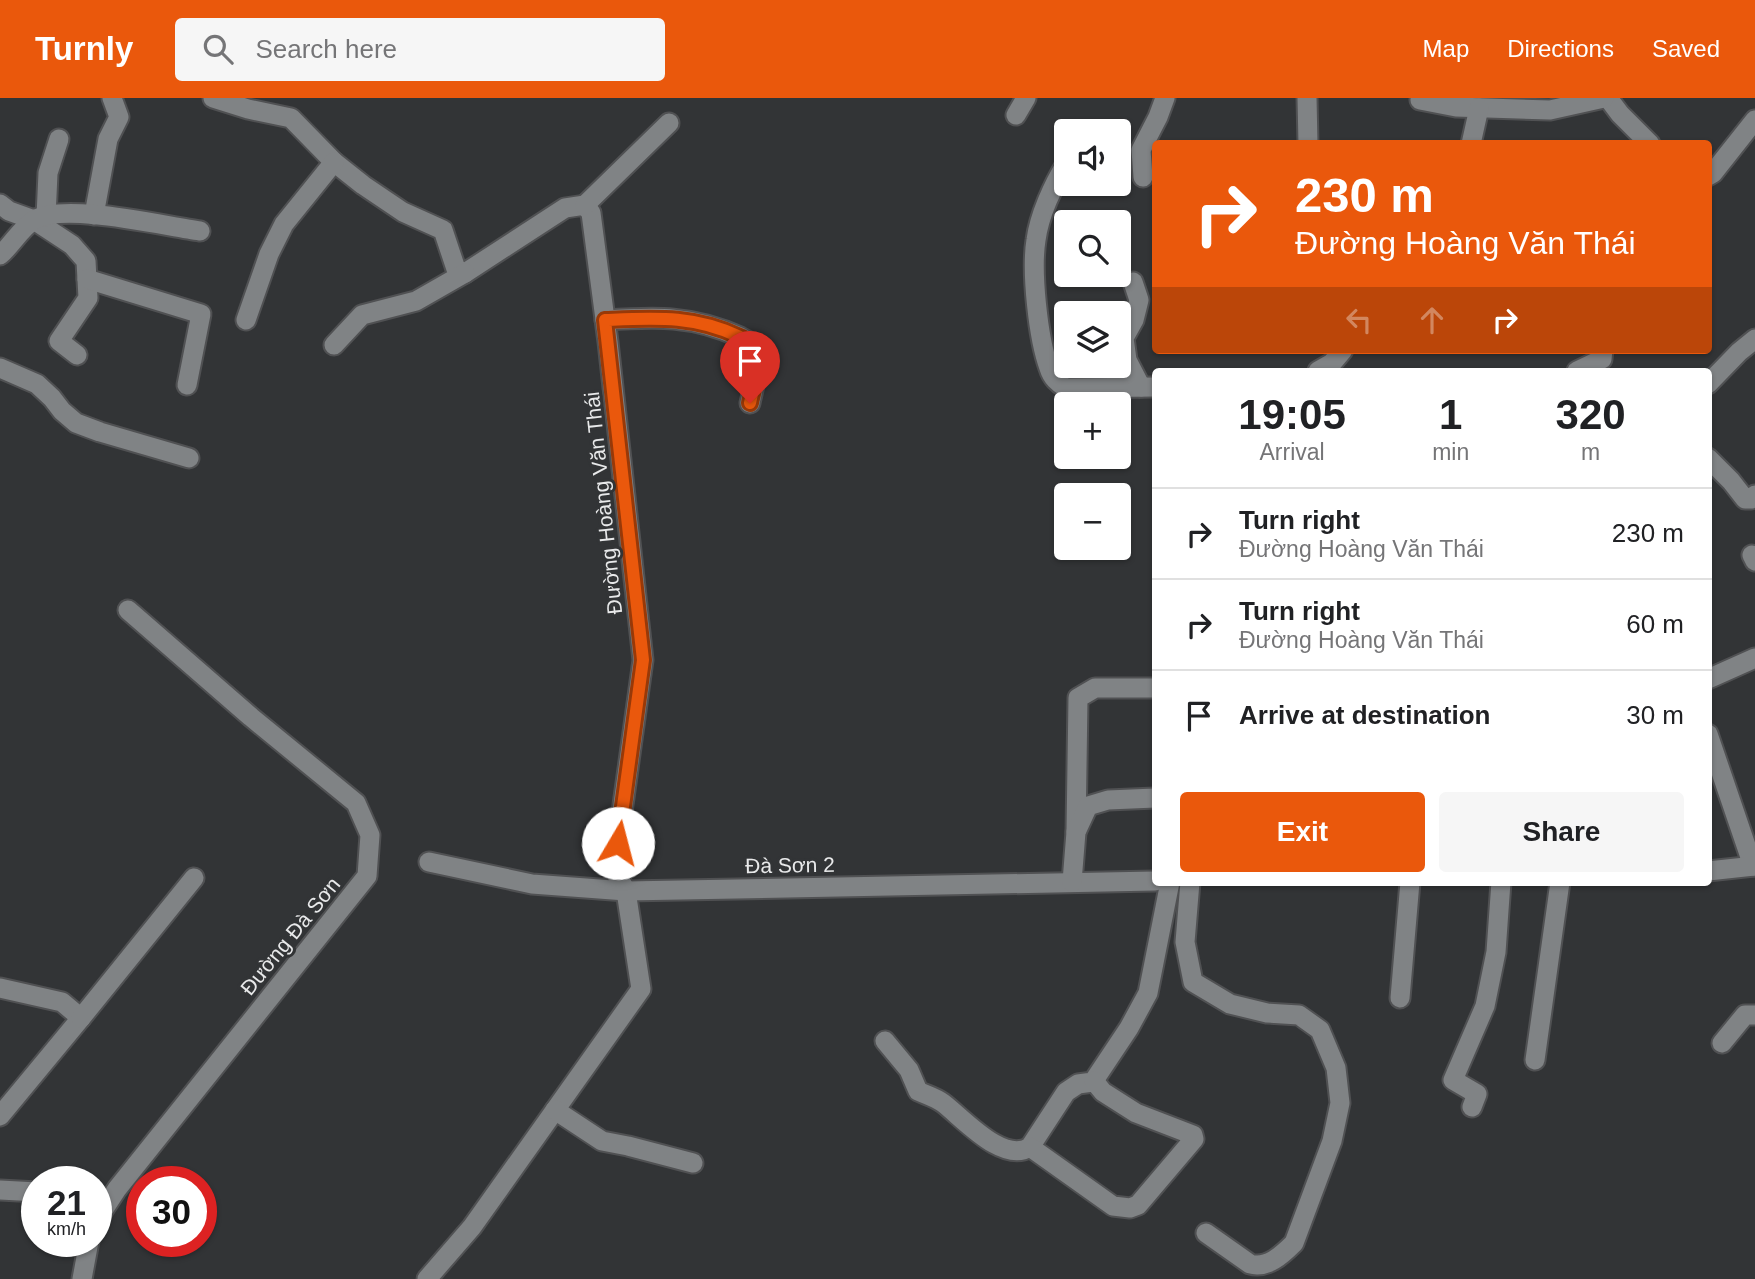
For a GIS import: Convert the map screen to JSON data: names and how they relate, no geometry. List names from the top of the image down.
{
  "streets": {
    "street": ["Đường Hoàng Văn Thái", "Đà Sơn 2", "Đường Đà Sơn"]
  },
  "crossings": [
    ["Đường Hoàng Văn Thái", "Đà Sơn 2"]
  ],
  "page": {
    "header": "Turnly",
    "search": "Search here",
    "nav": ["Map", "Directions", "Saved"],
    "map_buttons": ["+", "−"],
    "turn": ["230 m", "Đường Hoàng Văn Thái"],
    "eta": [
      "19:05",
      "Arrival",
      "1",
      "min",
      "320",
      "m"
    ],
    "list": [
      {
        "name": "Turn right",
        "note": "Đường Hoàng Văn Thái",
        "value": "230 m"
      },
      {
        "name": "Turn right",
        "note": "Đường Hoàng Văn Thái",
        "value": "60 m"
      },
      {
        "name": "Arrive at destination",
        "value": "30 m"
      }
    ],
    "buttons": ["Exit", "Share"],
    "speed": "21 km/h",
    "limit": "30"
  }
}
